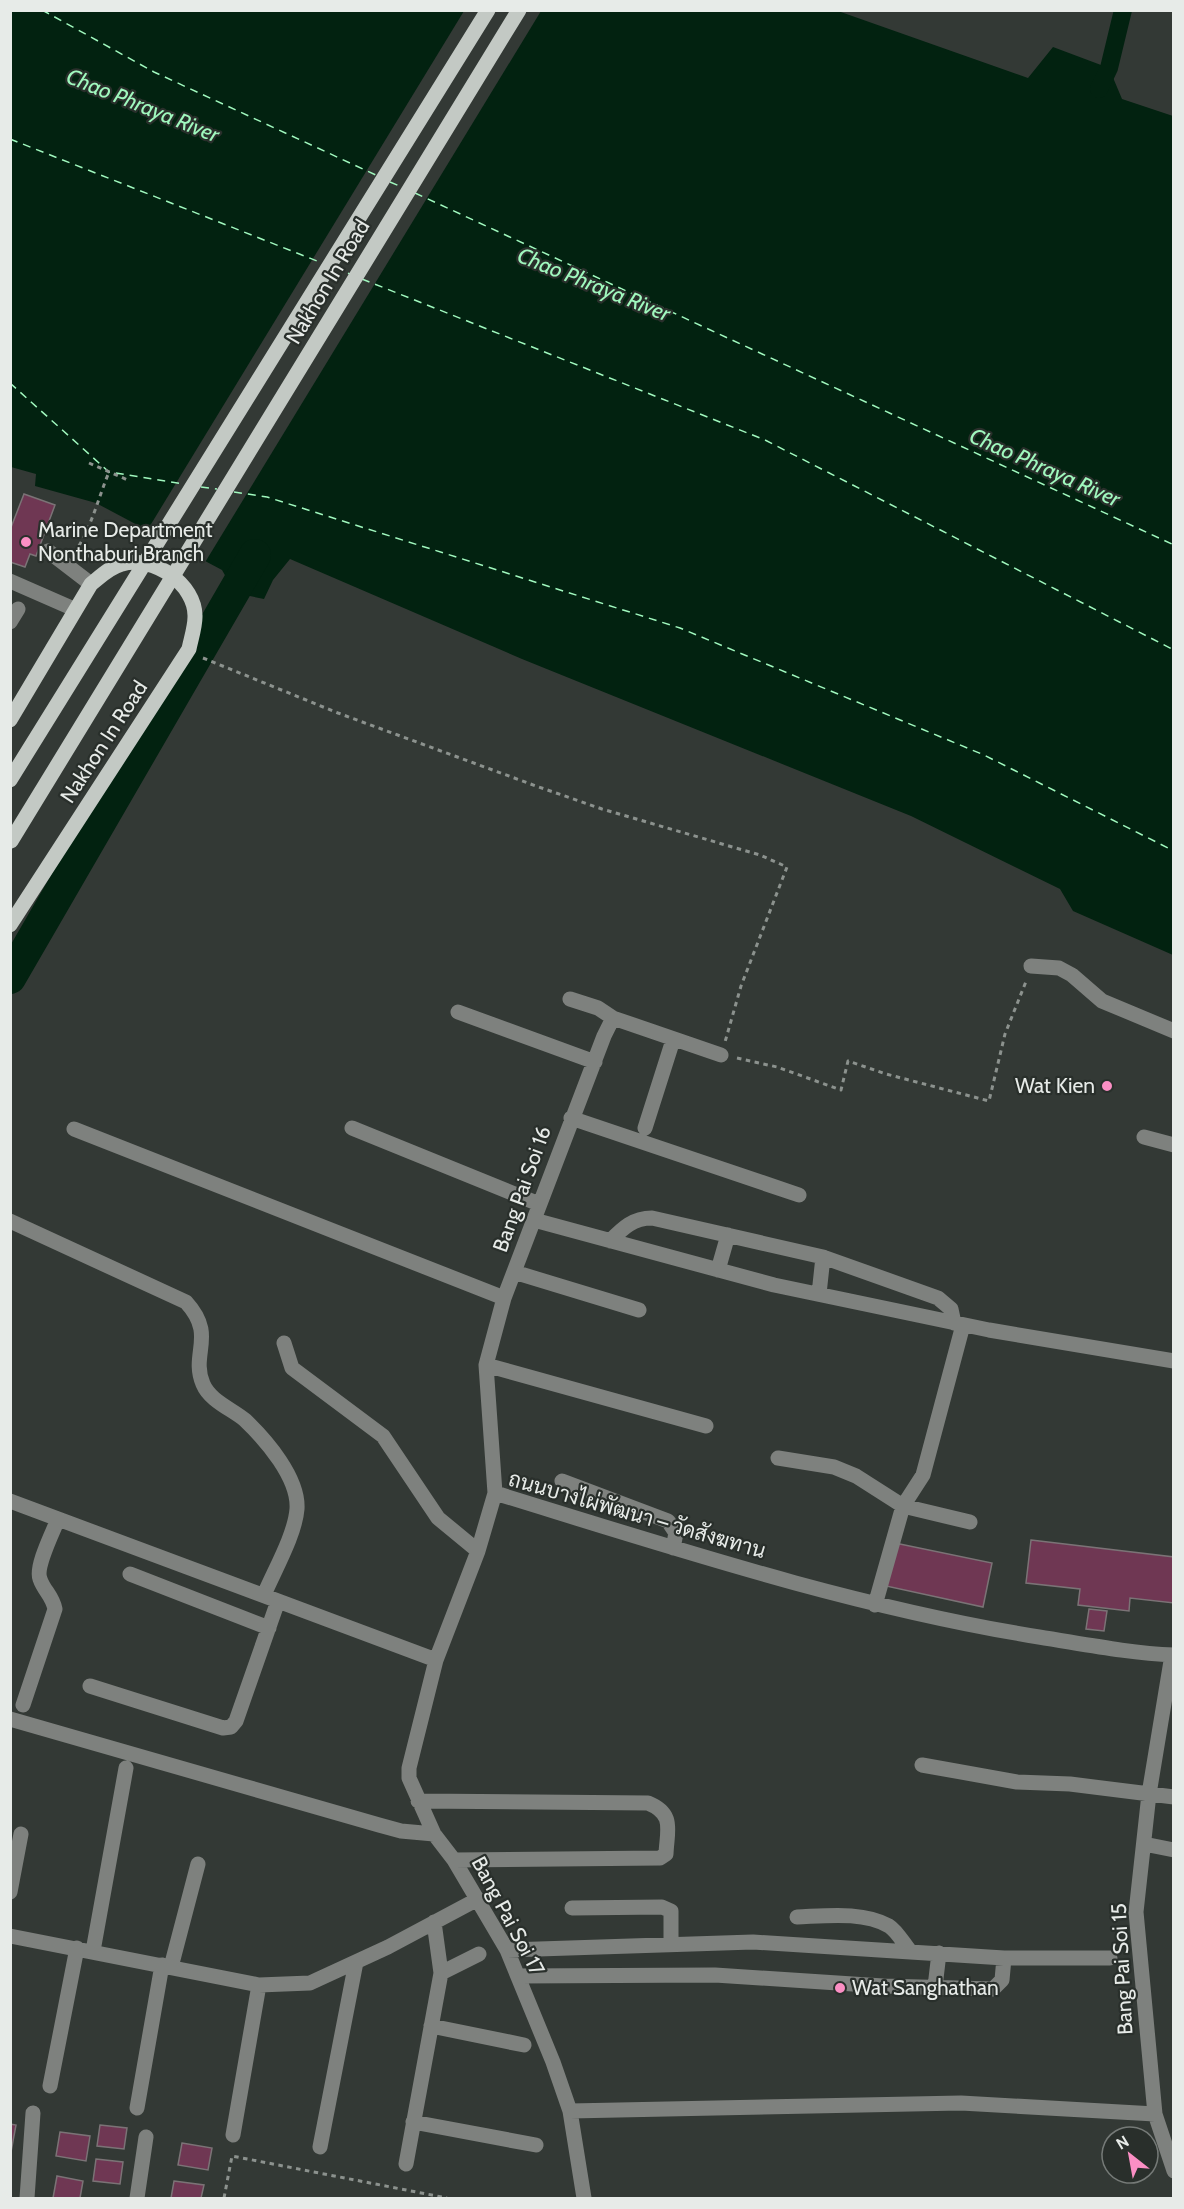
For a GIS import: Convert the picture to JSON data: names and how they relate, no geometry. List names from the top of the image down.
{
  "streets": {
    "main road": ["Nakhon In Road"],
    "street": [
      "Bang Pai Soi 16",
      "ถนนบางไผ่พัฒนา – วัดสังฆทาน",
      "Bang Pai Soi 17",
      "Bang Pai Soi 15"
    ]
  },
  "crossings": [
    ["Bang Pai Soi 16", "ถนนบางไผ่พัฒนา – วัดสังฆทาน"],
    ["ถนนบางไผ่พัฒนา – วัดสังฆทาน", "Bang Pai Soi 17"],
    ["ถนนบางไผ่พัฒนา – วัดสังฆทาน", "Bang Pai Soi 15"]
  ],
  "water": ["Chao Phraya River"],
  "places": ["Marine Department Nonthaburi Branch", "Wat Kien", "Wat Sanghathan"],
  "north": "top left"
}
